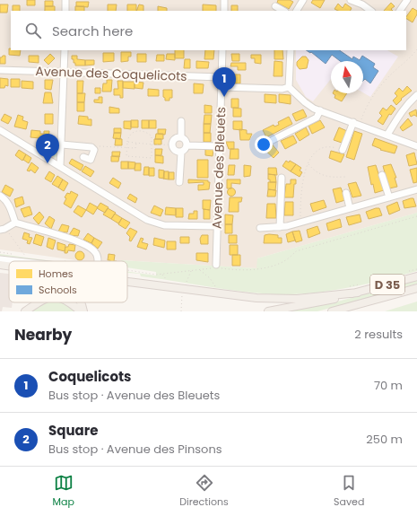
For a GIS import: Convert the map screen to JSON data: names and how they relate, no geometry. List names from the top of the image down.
{
  "streets": {
    "main road": ["D 35"],
    "street": ["Avenue des Coquelicots", "Avenue des Bleuets"]
  },
  "crossings": [
    ["Avenue des Coquelicots", "Avenue des Bleuets"]
  ],
  "legend": ["Homes", "Schools"],
  "north": "top",
  "page": {
    "search": "Search here",
    "pins": ["1", "2"],
    "heading": ["Nearby", "2 results"],
    "list": [
      {
        "mark": "1",
        "name": "Coquelicots",
        "note": "Bus stop · Avenue des Bleuets",
        "value": "70 m"
      },
      {
        "mark": "2",
        "name": "Square",
        "note": "Bus stop · Avenue des Pinsons",
        "value": "250 m"
      }
    ],
    "nav": ["Map", "Directions", "Saved"]
  }
}
